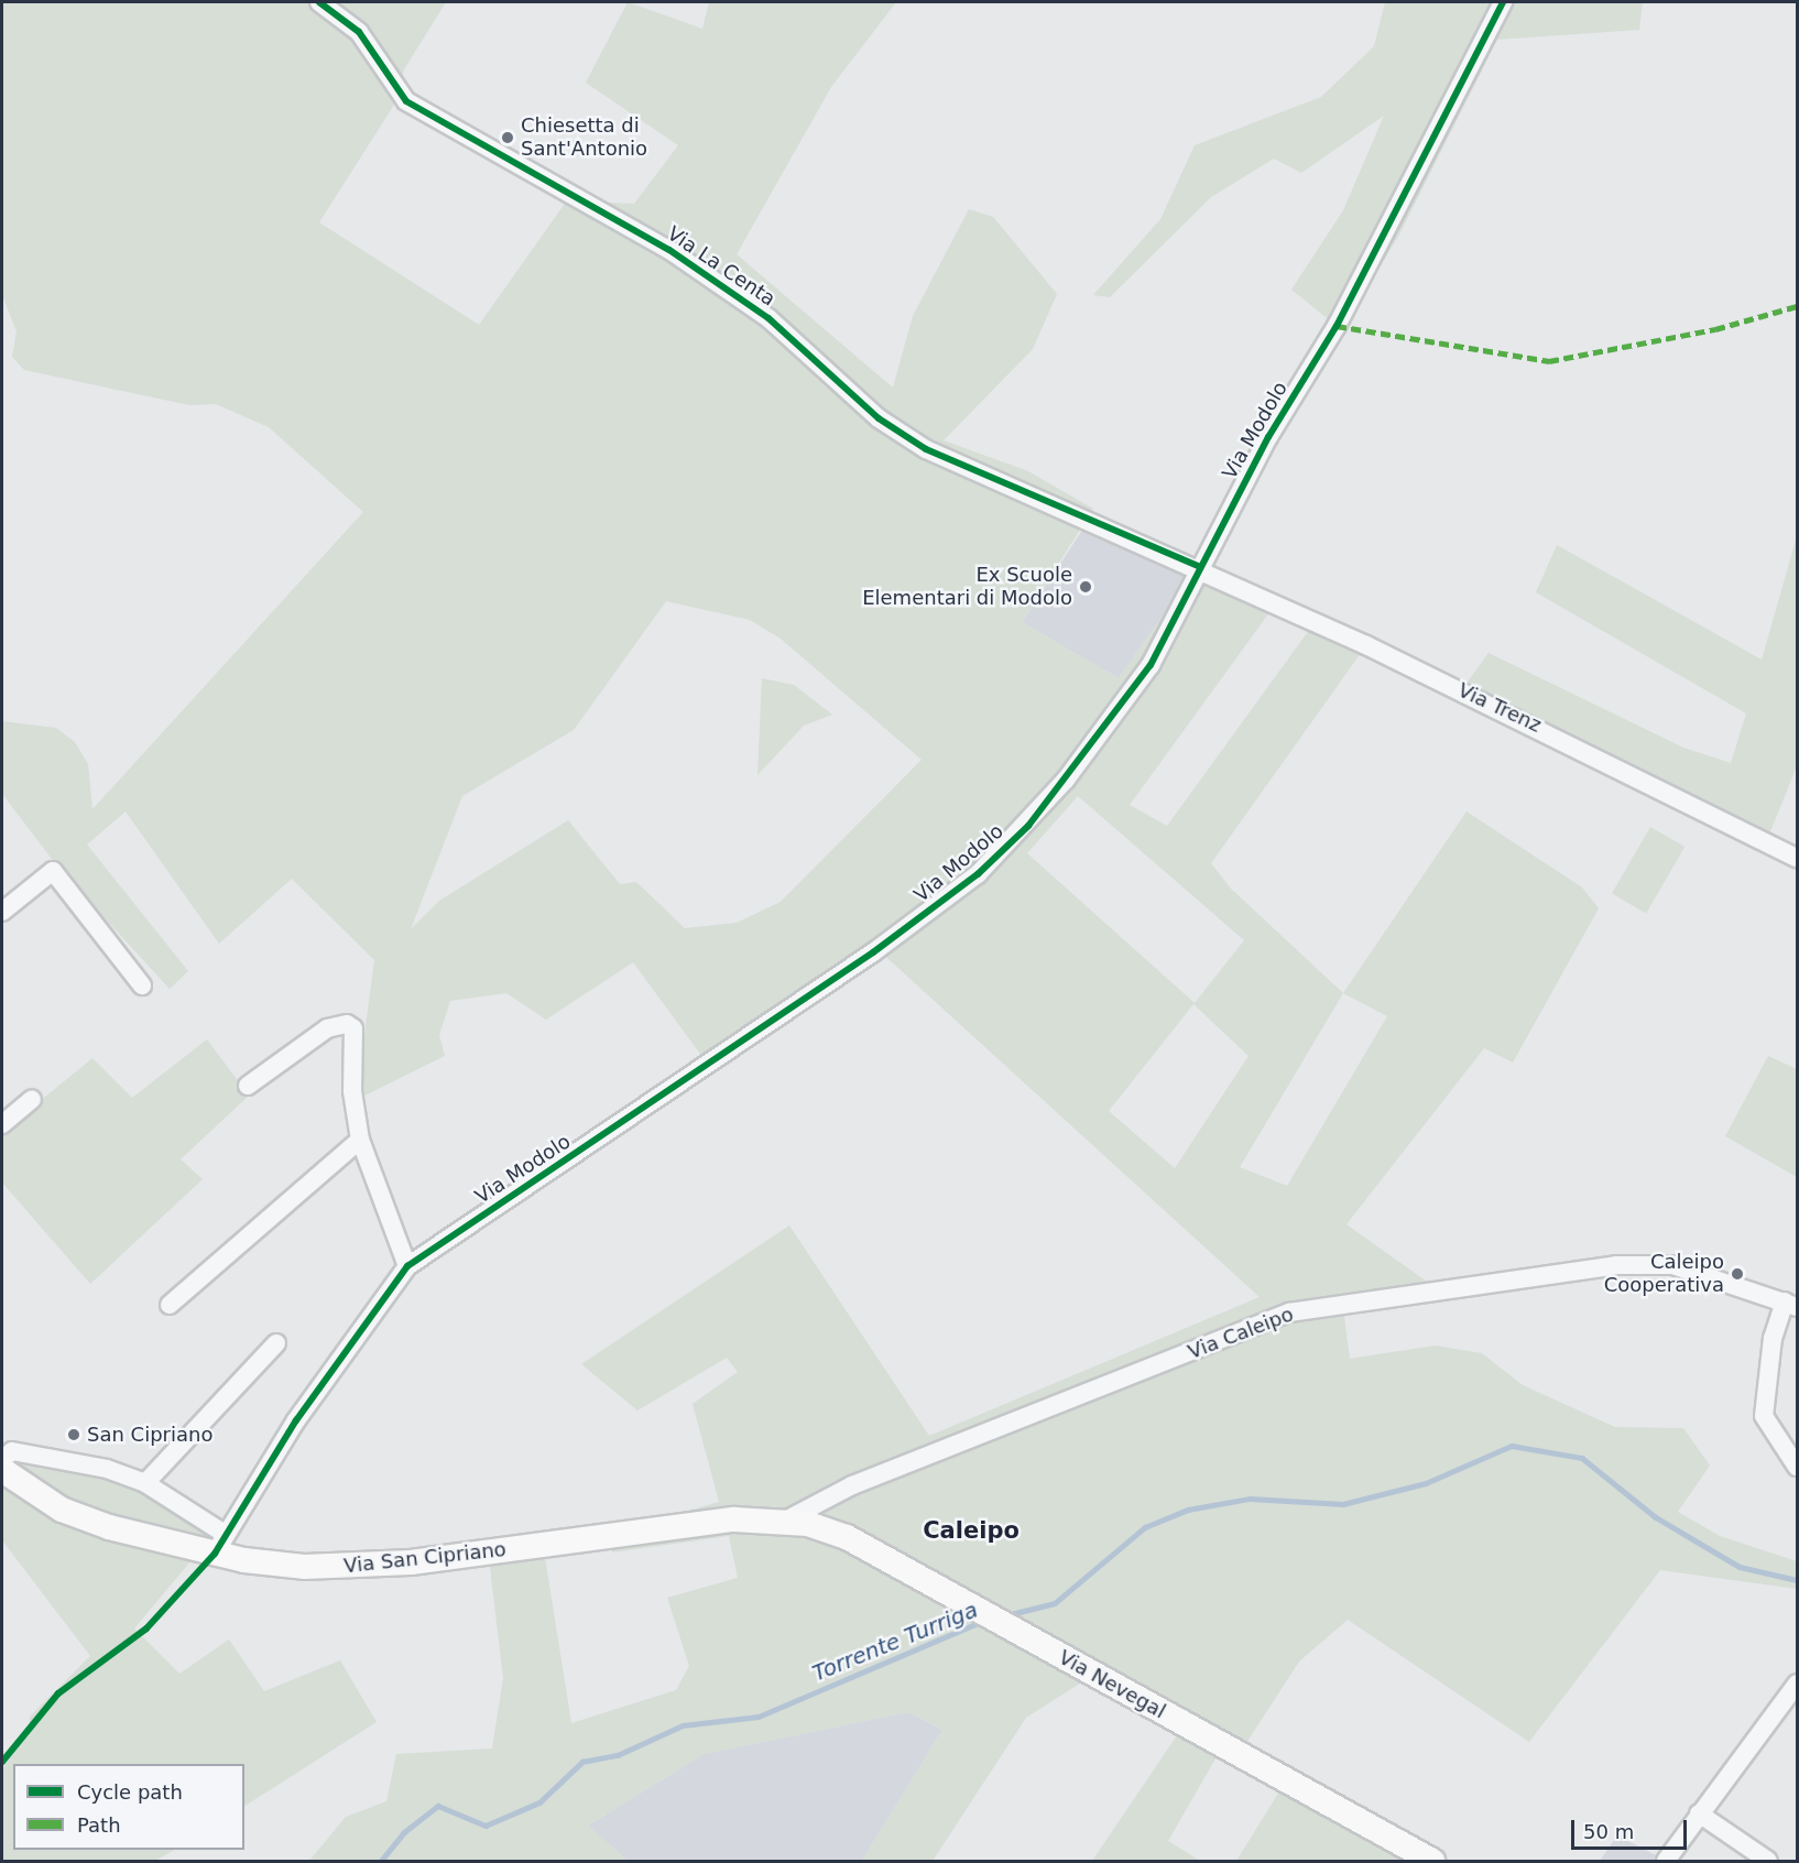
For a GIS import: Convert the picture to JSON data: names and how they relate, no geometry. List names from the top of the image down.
{
  "streets": {
    "main road": ["Via San Cipriano", "Via Nevegal"],
    "street": [
      "Via La Centa",
      "Via Modolo",
      "Via Trenz",
      "Via Caleipo"
    ]
  },
  "crossings": [
    ["Via La Centa", "Via Modolo"],
    ["Via La Centa", "Via Trenz"],
    ["Via Modolo", "Via Trenz"],
    ["Via Modolo", "Via San Cipriano"],
    ["Via Caleipo", "Via San Cipriano"],
    ["Via Caleipo", "Via Nevegal"],
    ["Via San Cipriano", "Via Nevegal"]
  ],
  "districts": ["Caleipo"],
  "water": ["Torrente Turriga"],
  "places": [
    "Chiesetta di Sant'Antonio",
    "Ex Scuole Elementari di Modolo",
    "Caleipo Cooperativa",
    "San Cipriano"
  ],
  "legend": ["Cycle path", "Path"],
  "scale_bar": "50 m"
}
